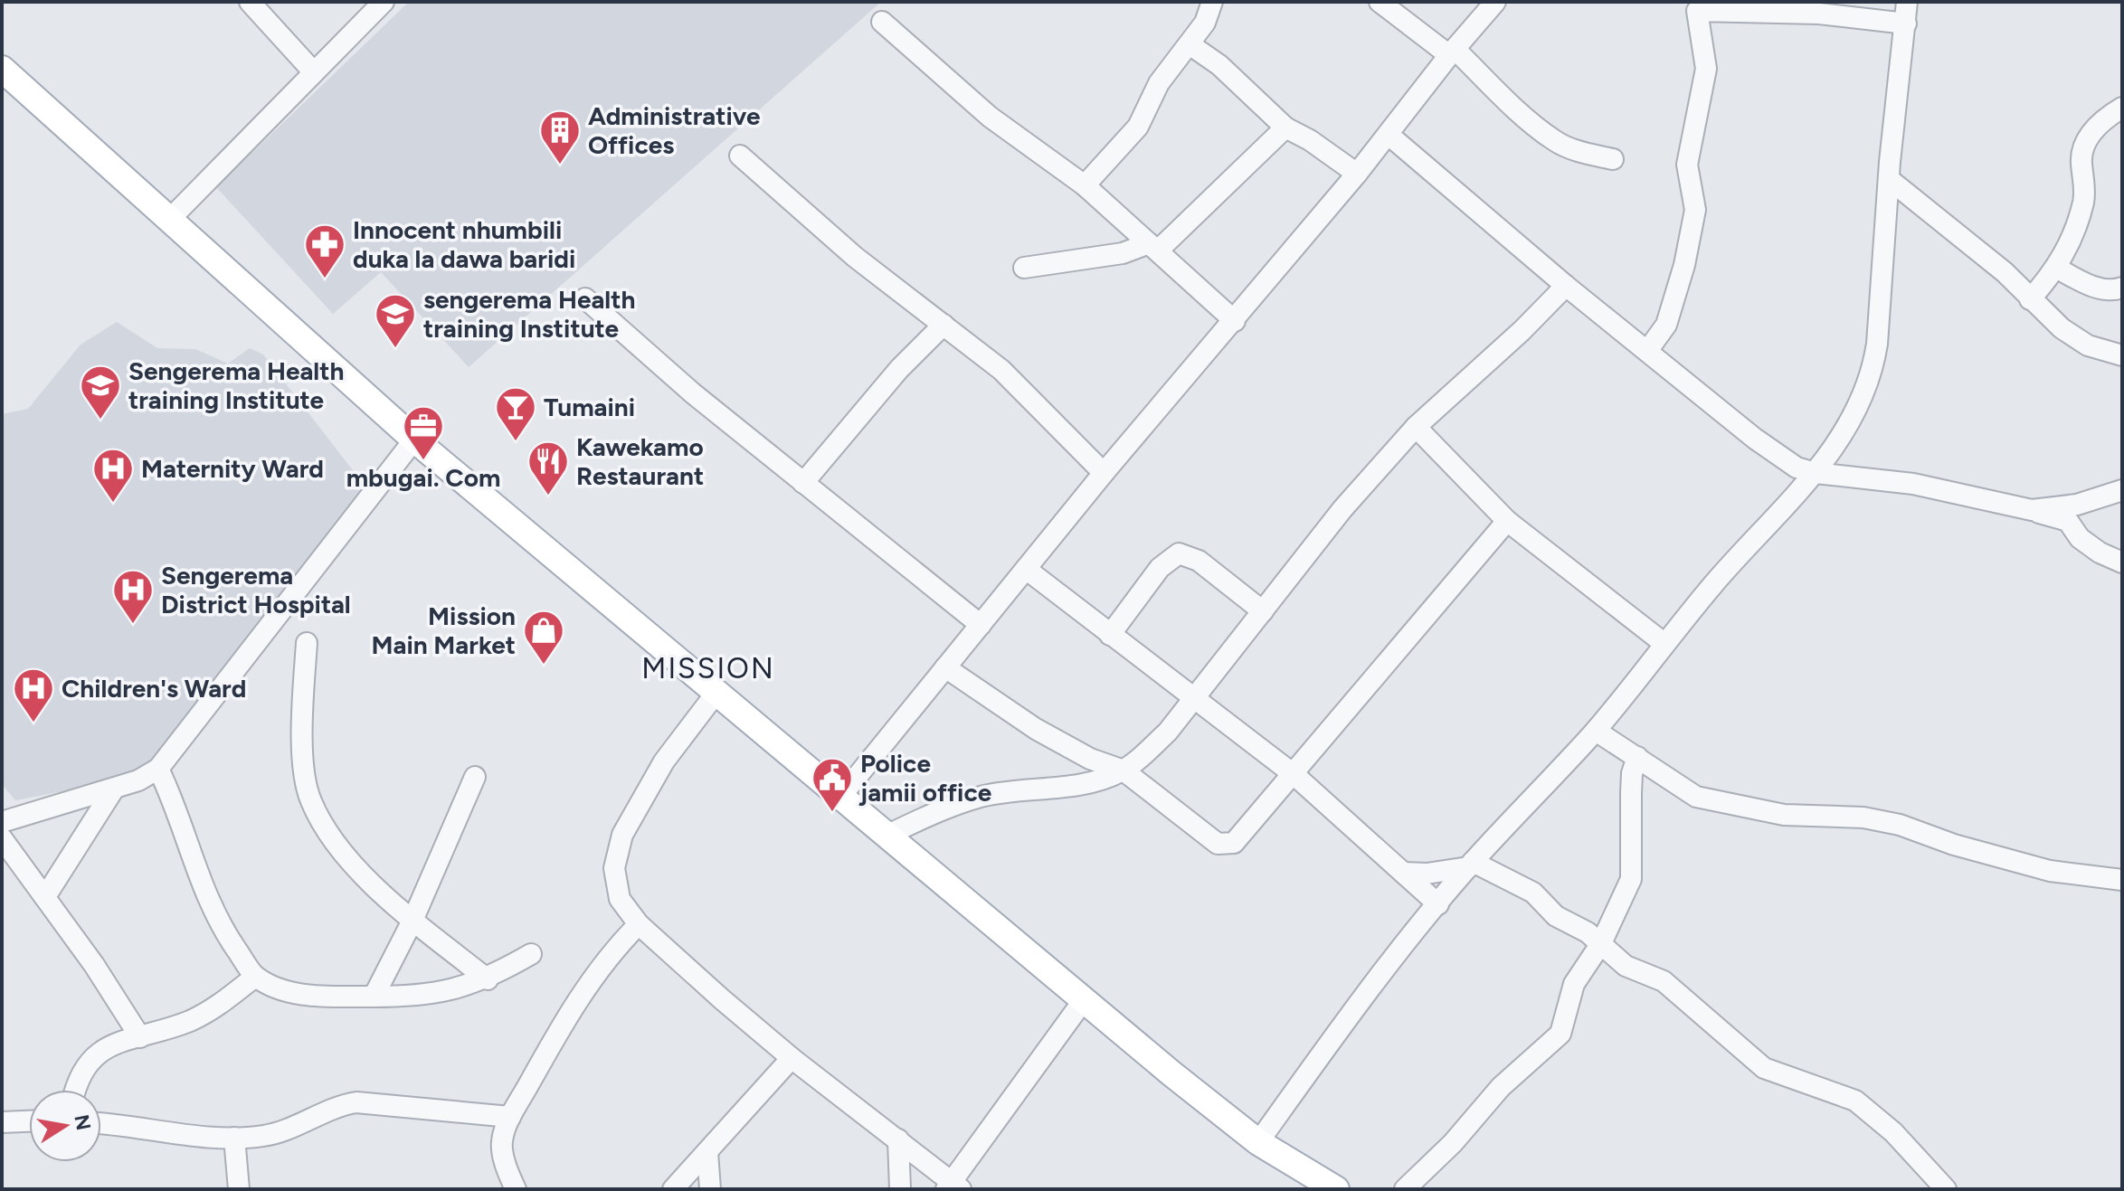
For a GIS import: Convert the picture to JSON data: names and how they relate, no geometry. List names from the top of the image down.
{
  "districts": ["MISSION"],
  "places": {
    "building": ["Administrative Offices"],
    "pharmacy": ["Innocent nhumbili duka la dawa baridi"],
    "school or university": ["sengerema Health training Institute", "Sengerema Health training Institute"],
    "bar": ["Tumaini"],
    "office": ["mbugai. Com"],
    "restaurant": ["Kawekamo Restaurant"],
    "hospital": ["Maternity Ward", "Sengerema District Hospital", "Children's Ward"],
    "shop": ["Mission Main Market"],
    "public building": ["Police jamii office"]
  },
  "north": "right"
}
